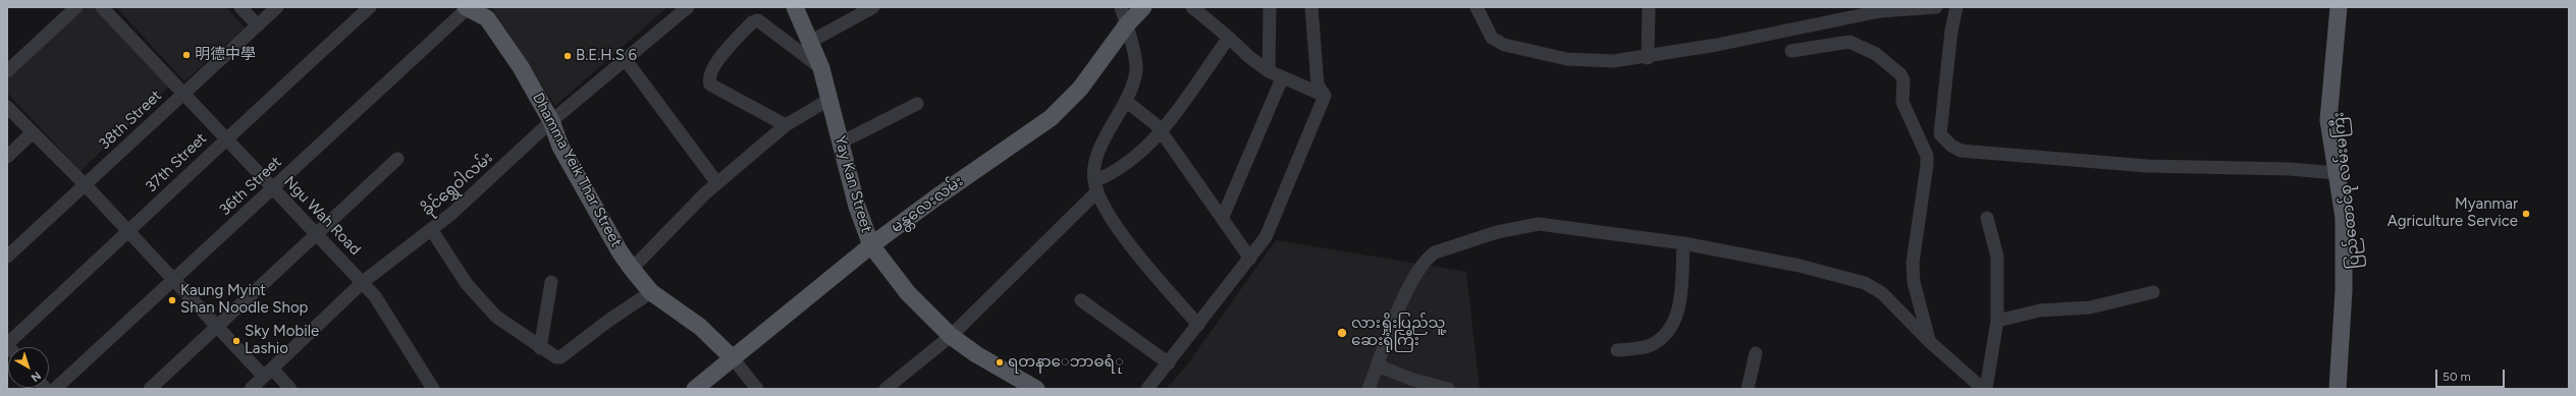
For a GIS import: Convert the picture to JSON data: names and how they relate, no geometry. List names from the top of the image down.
{
  "streets": {
    "main road": [
      "Dhamma Yeik Thar Street",
      "Yay Kan Street",
      "ပြည်ထောင်စု လမ်းမကြီး",
      "မန္တလေးလမ်း"
    ],
    "street": [
      "38th Street",
      "37th Street",
      "ခိုင်ရွှေဝါလမ်း",
      "36th Street",
      "Ngu Wah Road"
    ]
  },
  "crossings": [
    ["38th Street", "Ngu Wah Road"],
    ["37th Street", "Ngu Wah Road"],
    ["Dhamma Yeik Thar Street", "ခိုင်ရွှေဝါလမ်း"],
    ["Dhamma Yeik Thar Street", "36th Street"],
    ["Dhamma Yeik Thar Street", "မန္တလေးလမ်း"],
    ["ခိုင်ရွှေဝါလမ်း", "Ngu Wah Road"],
    ["Yay Kan Street", "မန္တလေးလမ်း"],
    ["36th Street", "Ngu Wah Road"]
  ],
  "places": [
    "明德中學",
    "B.E.H.S 6",
    "Myanmar Agriculture Service",
    "Kaung Myint Shan Noodle Shop",
    "လားရှိုးပြည်သူ့ ဆေးရုံကြီး",
    "Sky Mobile Lashio",
    "ရတနာေဘာဓရံု"
  ],
  "scale_bar": "50 m",
  "north": "bottom right"
}
